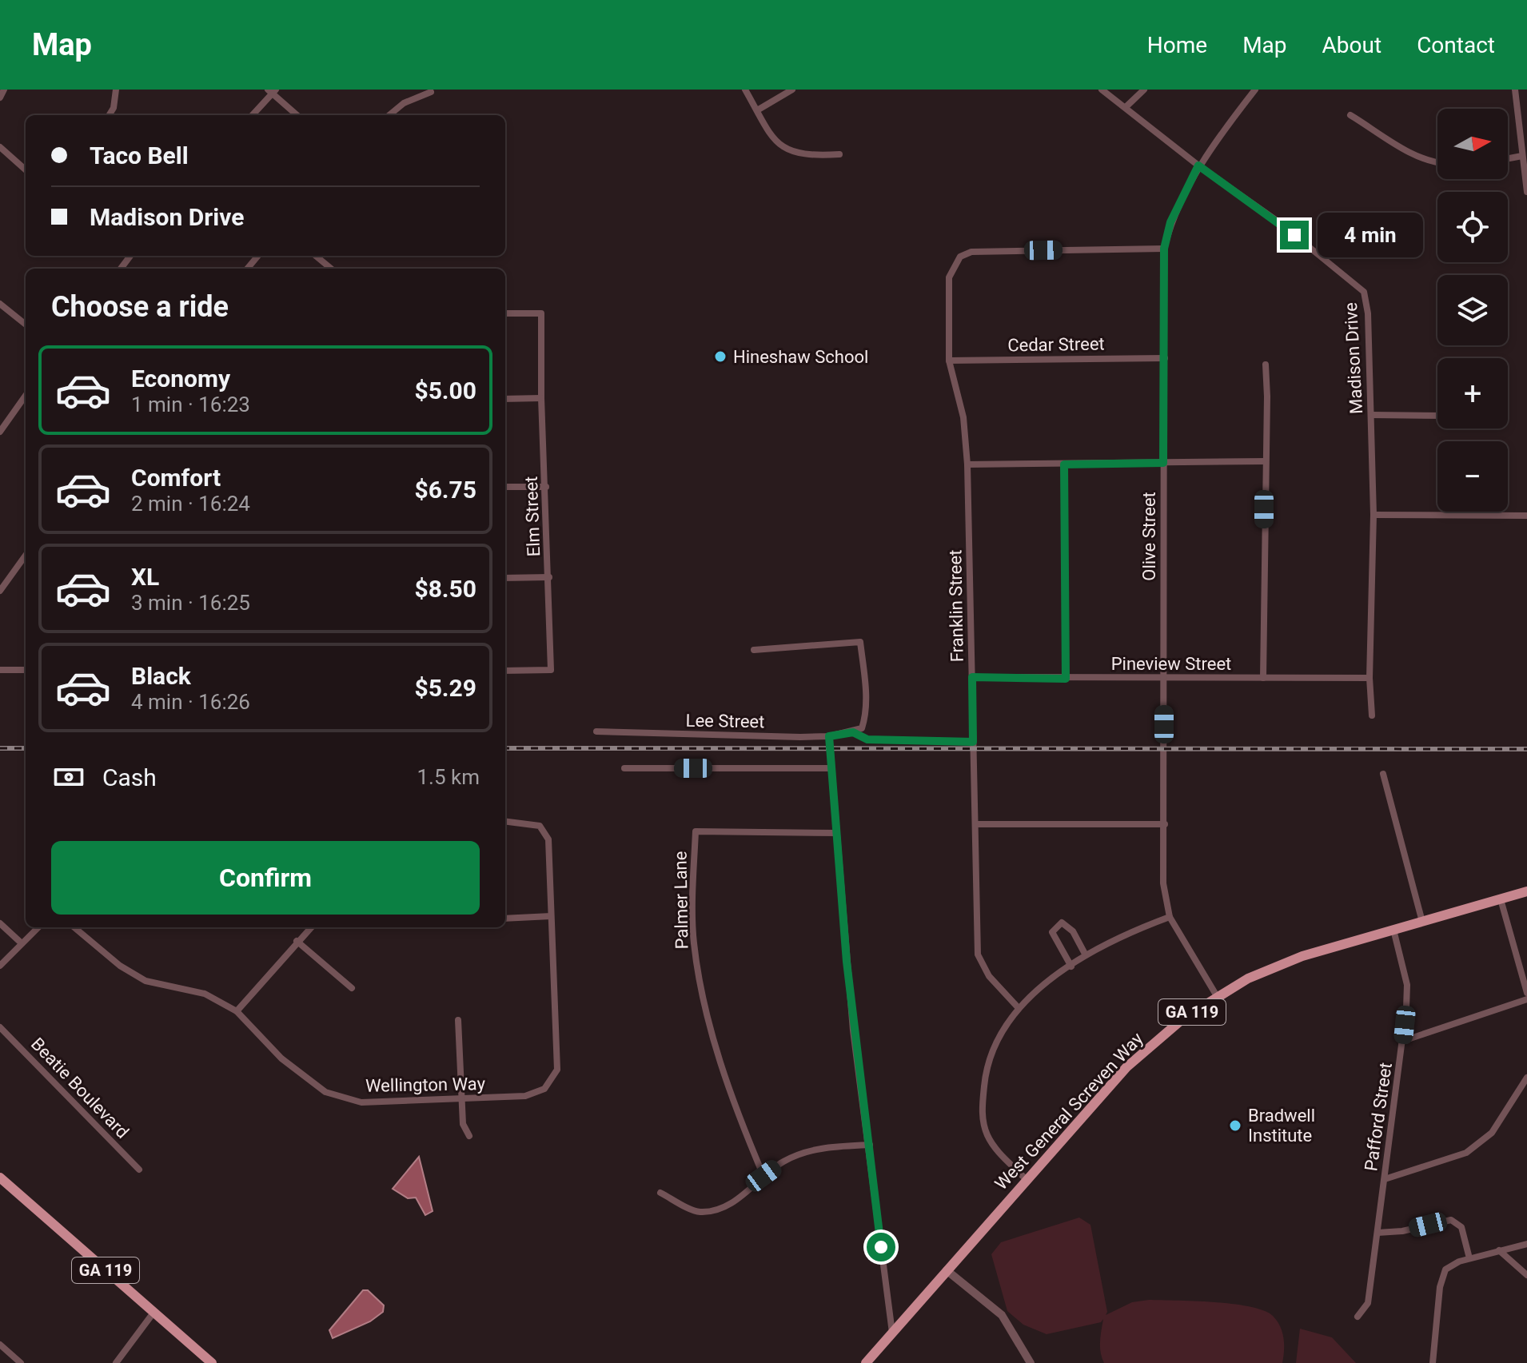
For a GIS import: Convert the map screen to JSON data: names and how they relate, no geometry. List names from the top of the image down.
{
  "streets": {
    "main road": ["GA 119", "West General Screven Way"],
    "street": [
      "Cedar Street",
      "Madison Drive",
      "Elm Street",
      "Olive Street",
      "Franklin Street",
      "Pineview Street",
      "Lee Street",
      "Palmer Lane",
      "Wellington Way",
      "Beatie Boulevard",
      "Pafford Street"
    ]
  },
  "crossings": [
    ["Cedar Street", "Olive Street"],
    ["Cedar Street", "Franklin Street"],
    ["Madison Drive", "Olive Street"],
    ["Madison Drive", "Pineview Street"],
    ["Olive Street", "Franklin Street"],
    ["Olive Street", "Pineview Street"],
    ["Olive Street", "West General Screven Way"],
    ["Franklin Street", "Pineview Street"],
    ["Franklin Street", "Lee Street"],
    ["West General Screven Way", "Pafford Street"]
  ],
  "places": ["Hineshaw School", "Bradwell Institute"],
  "north": "right",
  "page": {
    "header": "Map",
    "nav": [
      "Home",
      "Map",
      "About",
      "Contact"
    ],
    "map_buttons": ["+", "−"],
    "banner": ["Taco Bell", "Madison Drive"],
    "bubble": "4 min",
    "heading": "Choose a ride",
    "list": [
      {
        "name": "Economy",
        "note": "1 min · 16:23",
        "value": "$5.00"
      },
      {
        "name": "Comfort",
        "note": "2 min · 16:24",
        "value": "$6.75"
      },
      {
        "name": "XL",
        "note": "3 min · 16:25",
        "value": "$8.50"
      },
      {
        "name": "Black",
        "note": "4 min · 16:26",
        "value": "$5.29"
      }
    ],
    "pay": ["Cash", "1.5 km"],
    "buttons": "Confirm"
  }
}
